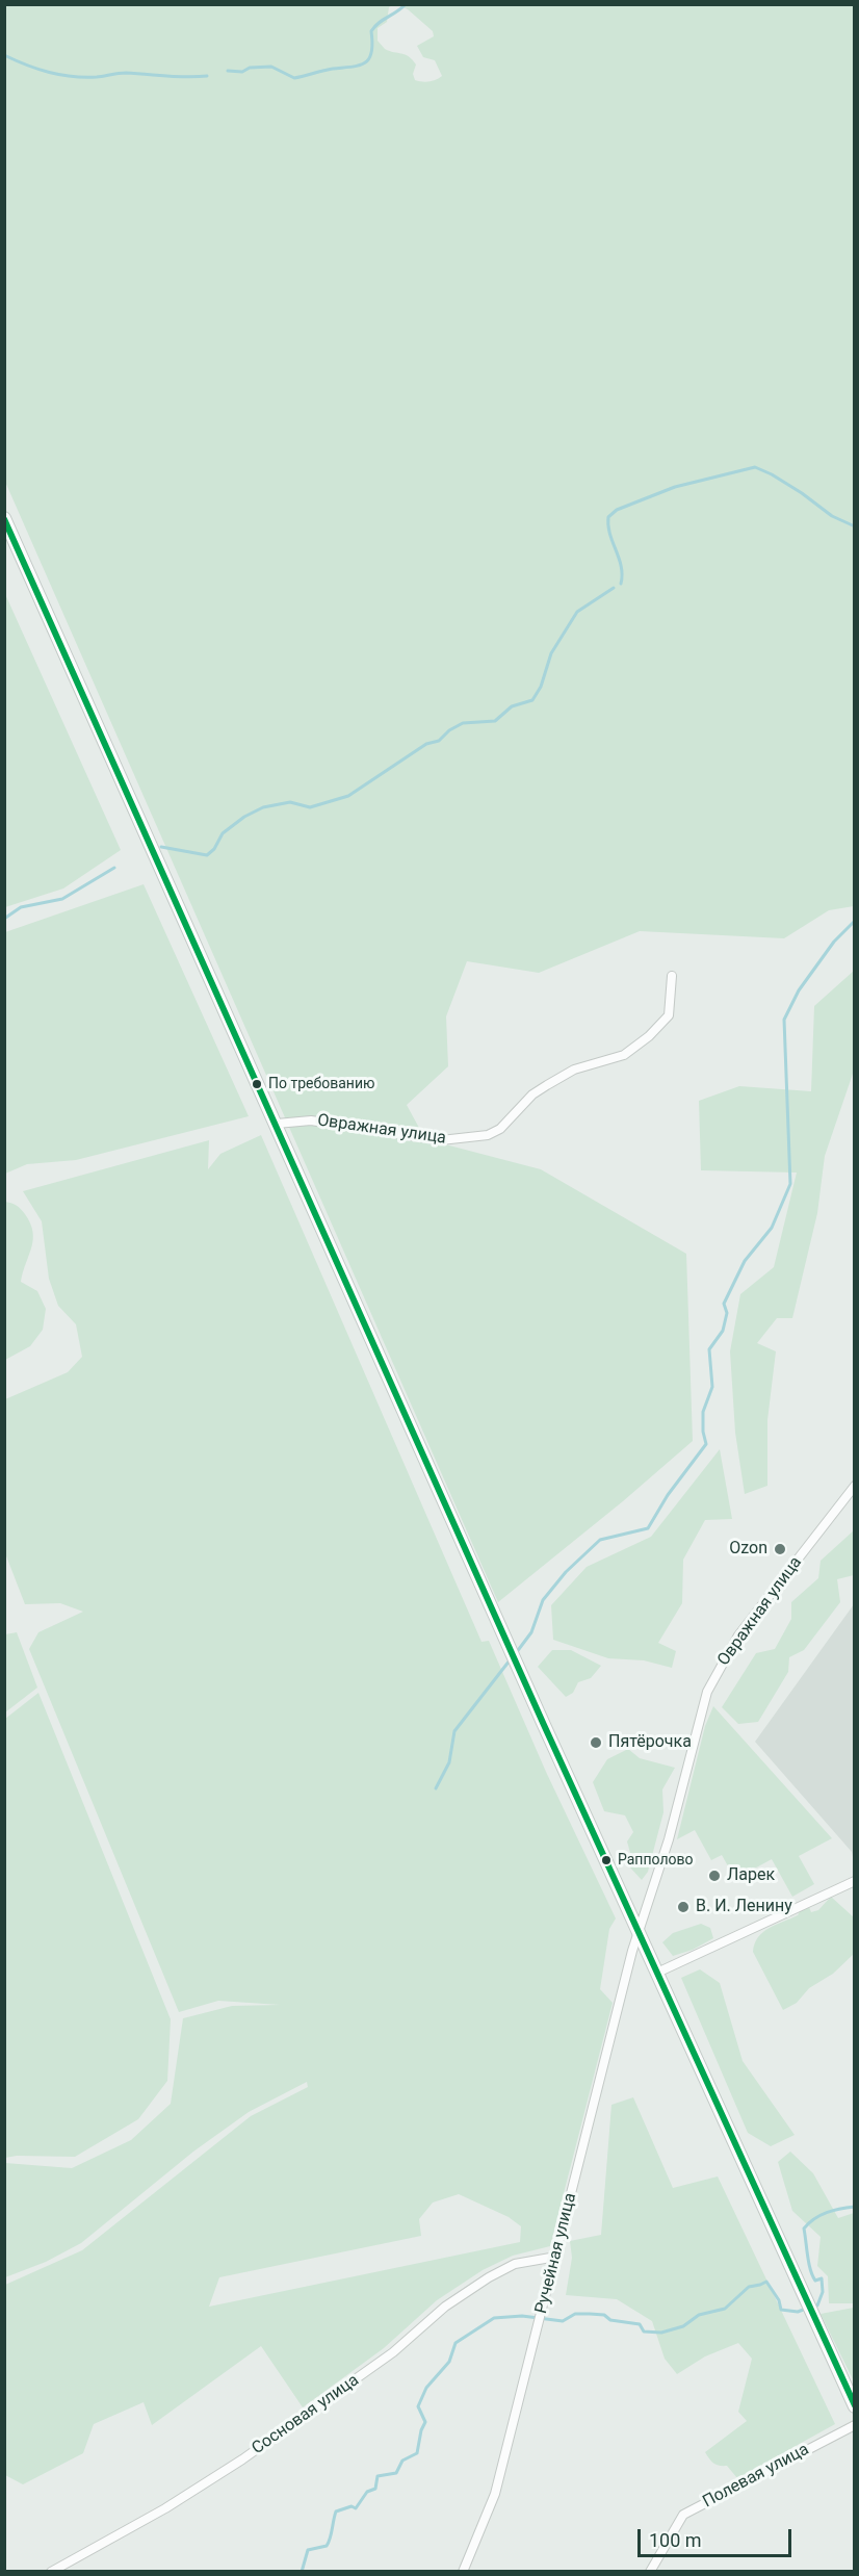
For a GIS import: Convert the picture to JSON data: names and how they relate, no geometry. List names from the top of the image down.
{
  "streets": {
    "street": [
      "Овражная улица",
      "Ручейная улица",
      "Сосновая улица",
      "Полевая улица"
    ]
  },
  "crossings": [
    ["Овражная улица", "Ручейная улица"],
    ["Ручейная улица", "Сосновая улица"]
  ],
  "places": [
    "По требованию",
    "Ozon",
    "Пятёрочка",
    "Рапполово",
    "Ларек",
    "В. И. Ленину"
  ],
  "scale_bar": "100 m"
}
